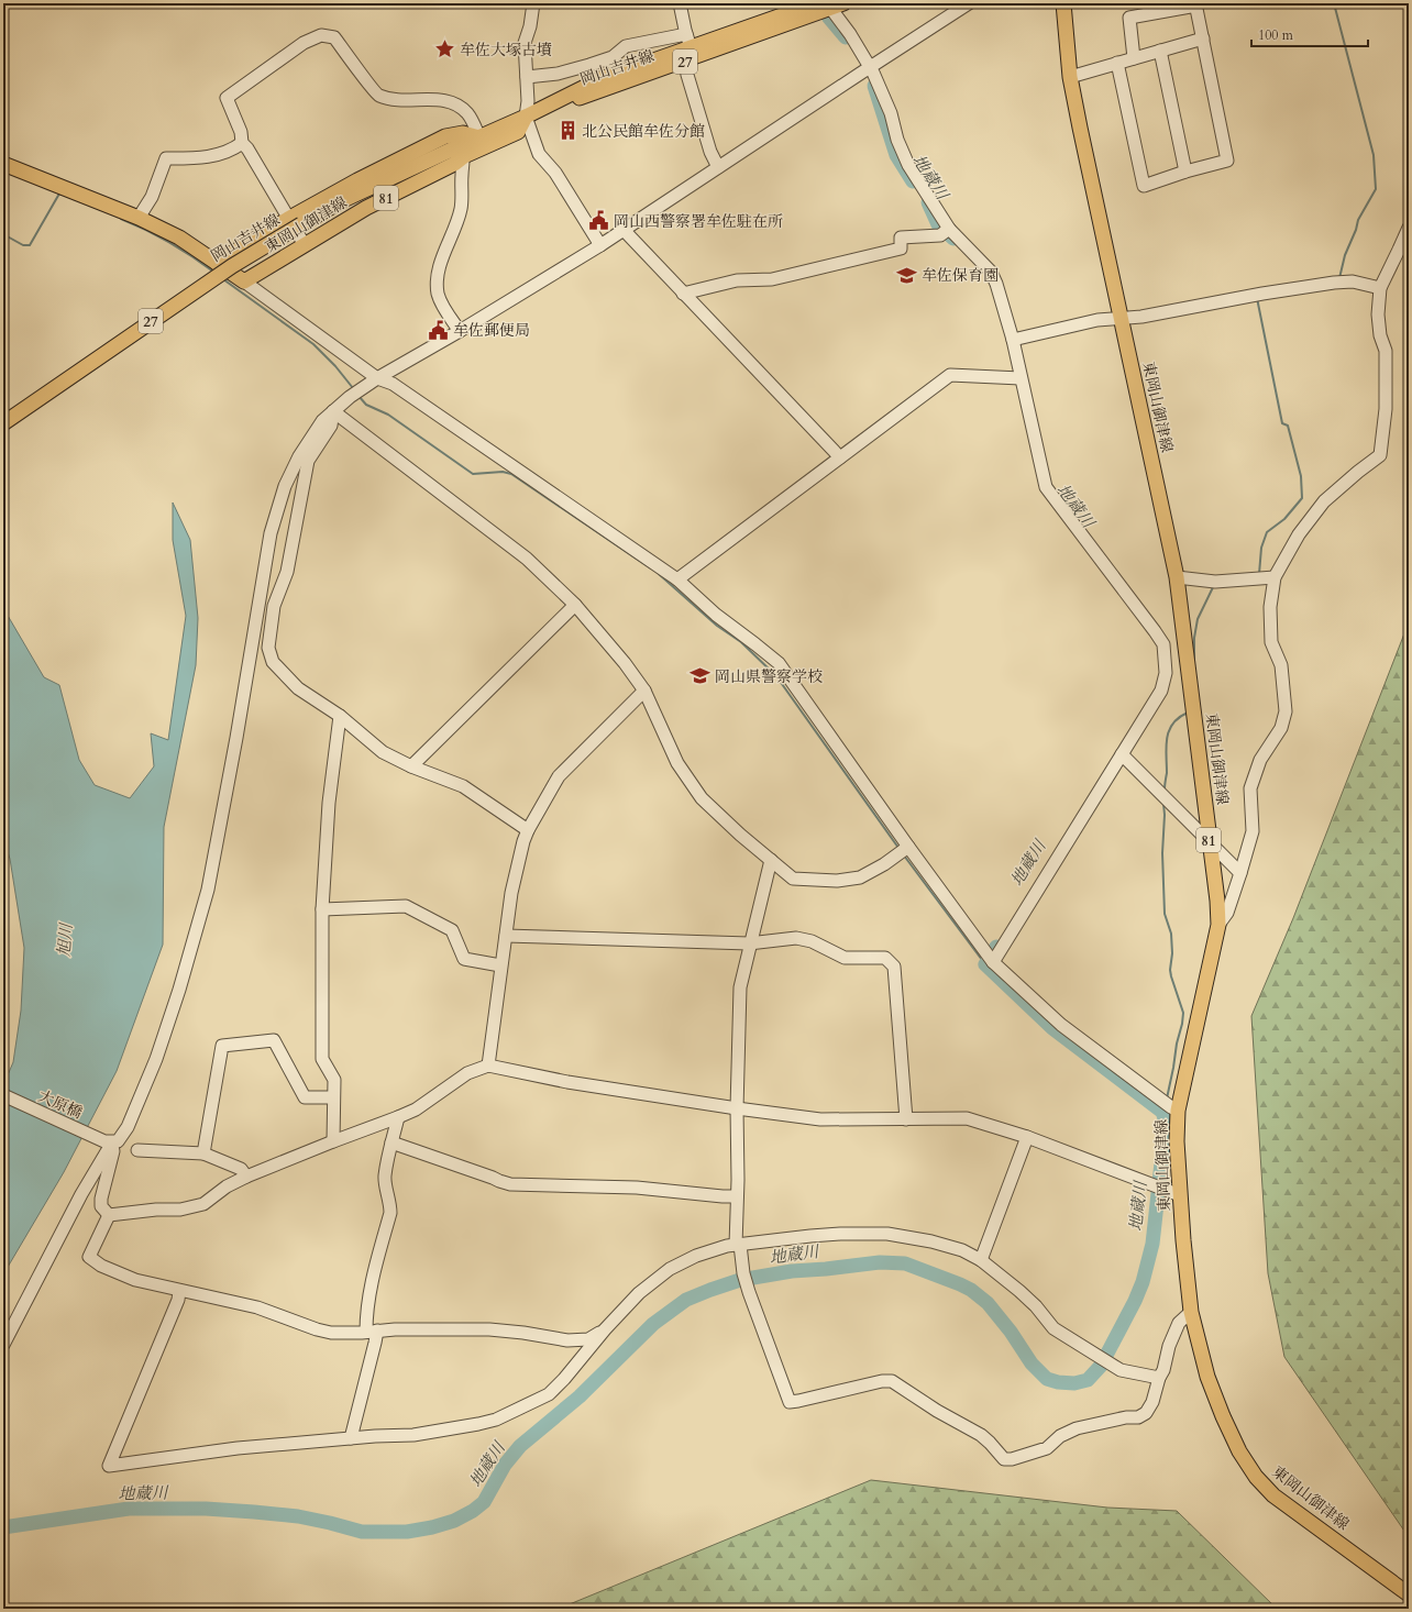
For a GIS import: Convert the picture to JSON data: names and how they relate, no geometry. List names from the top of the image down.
{
  "streets": {
    "main road": [
      "27",
      "岡山吉井線",
      "81",
      "東岡山御津線"
    ],
    "street": ["大原橋"]
  },
  "crossings": [
    ["岡山吉井線", "東岡山御津線"]
  ],
  "water": ["地蔵川", "旭川"],
  "places": {
    "place": ["牟佐大塚古墳"],
    "building": ["北公民館牟佐分館"],
    "public building": ["岡山西警察署牟佐駐在所", "牟佐郵便局"],
    "school or university": ["牟佐保育園", "岡山県警察学校"]
  },
  "scale_bar": "100 m"
}
